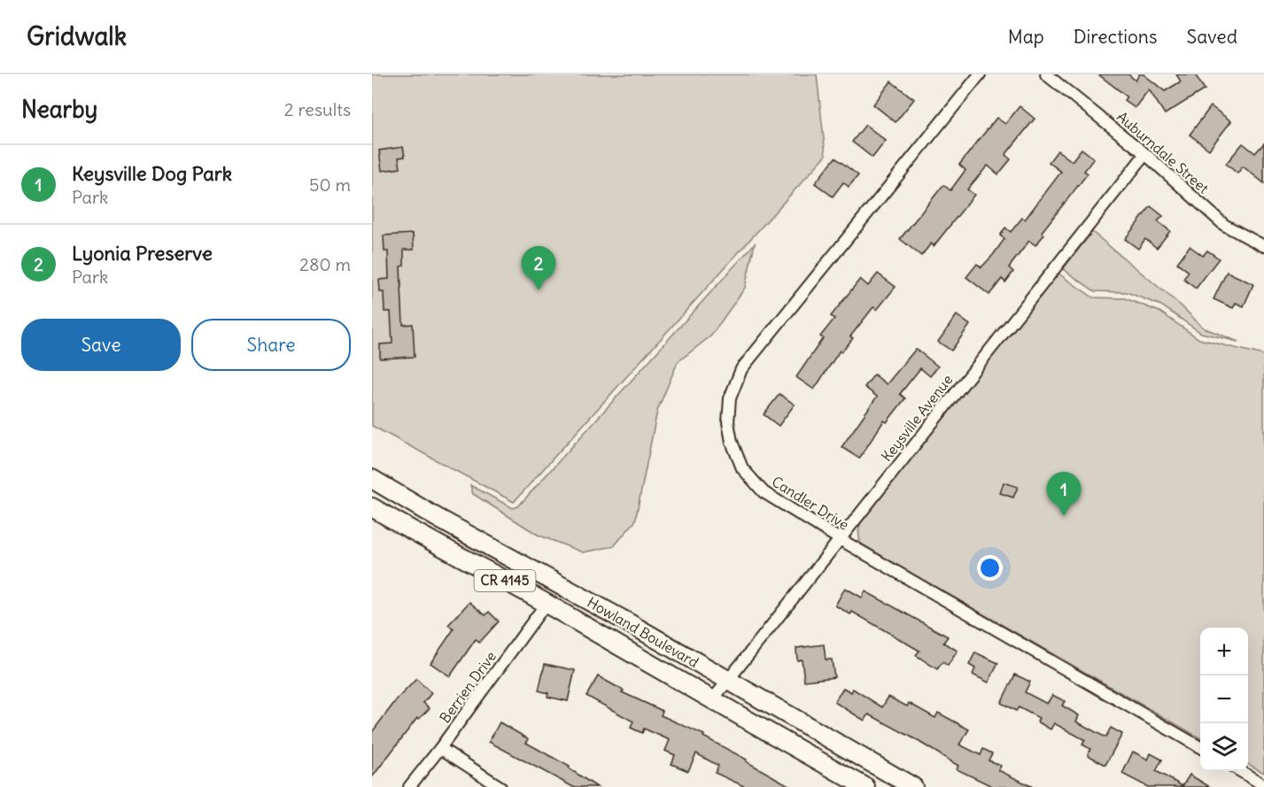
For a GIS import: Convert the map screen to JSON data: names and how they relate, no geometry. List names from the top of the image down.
{
  "streets": {
    "main road": ["CR 4145", "Howland Boulevard"],
    "street": [
      "Auburndale Street",
      "Keysville Avenue",
      "Candler Drive",
      "Berrien Drive"
    ]
  },
  "crossings": [
    ["Auburndale Street", "Keysville Avenue"],
    ["Keysville Avenue", "Candler Drive"],
    ["Keysville Avenue", "Howland Boulevard"],
    ["Howland Boulevard", "Berrien Drive"]
  ],
  "page": {
    "header": "Gridwalk",
    "nav": ["Map", "Directions", "Saved"],
    "heading": ["Nearby", "2 results"],
    "list": [
      {
        "mark": "1",
        "name": "Keysville Dog Park",
        "note": "Park",
        "value": "50 m"
      },
      {
        "mark": "2",
        "name": "Lyonia Preserve",
        "note": "Park",
        "value": "280 m"
      }
    ],
    "pins": ["2", "1"],
    "buttons": ["Save", "Share"],
    "map_buttons": ["+", "−"]
  }
}
